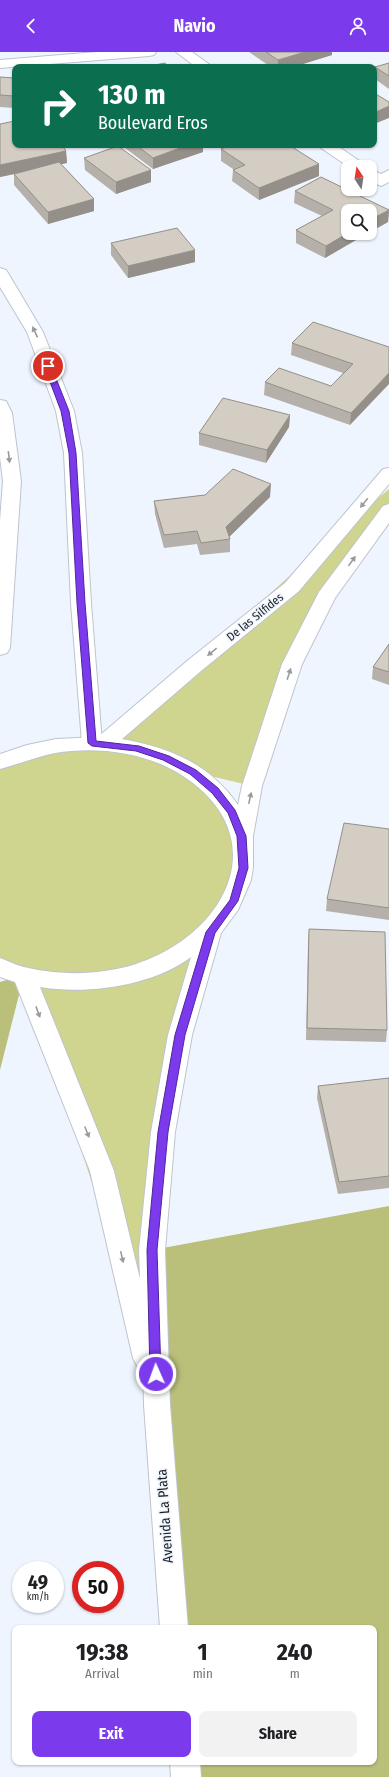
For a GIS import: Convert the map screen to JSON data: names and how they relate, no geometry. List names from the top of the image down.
{
  "streets": {
    "main road": ["De las Sílfides", "Avenida La Plata"]
  },
  "north": "top",
  "page": {
    "header": "Navio",
    "turn": ["130 m", "Boulevard Eros"],
    "speed": "49 km/h",
    "limit": "50",
    "eta": [
      "19:38",
      "Arrival",
      "1",
      "min",
      "240",
      "m"
    ],
    "buttons": ["Exit", "Share"]
  }
}
